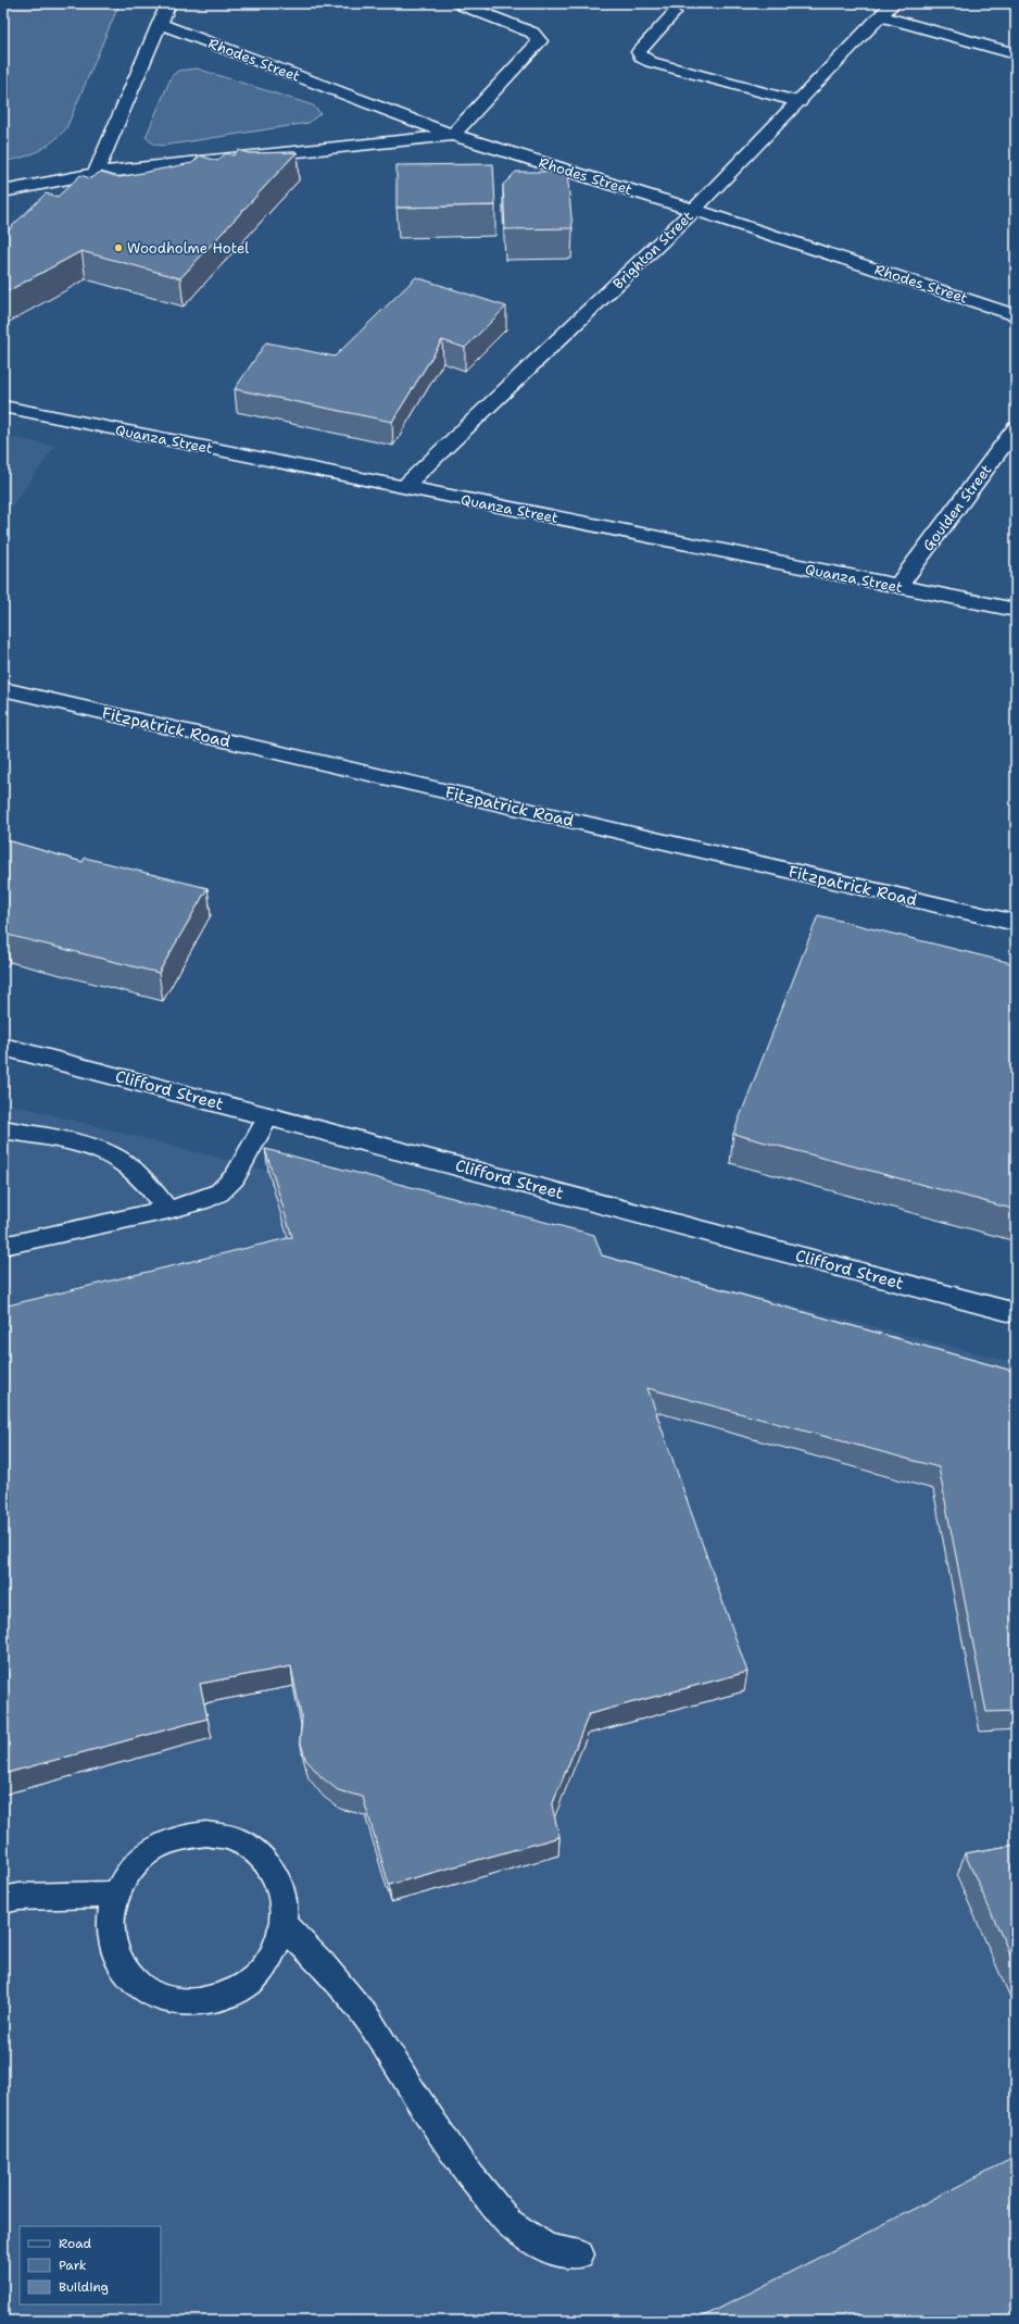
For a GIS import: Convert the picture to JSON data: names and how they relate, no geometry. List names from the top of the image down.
{
  "streets": {
    "street": [
      "Rhodes Street",
      "Brighton Street",
      "Quanza Street",
      "Goulden Street",
      "Fitzpatrick Road",
      "Clifford Street"
    ]
  },
  "crossings": [
    ["Rhodes Street", "Brighton Street"],
    ["Brighton Street", "Quanza Street"],
    ["Quanza Street", "Goulden Street"]
  ],
  "places": ["Woodholme Hotel"],
  "legend": ["Road", "Park", "Building"]
}
